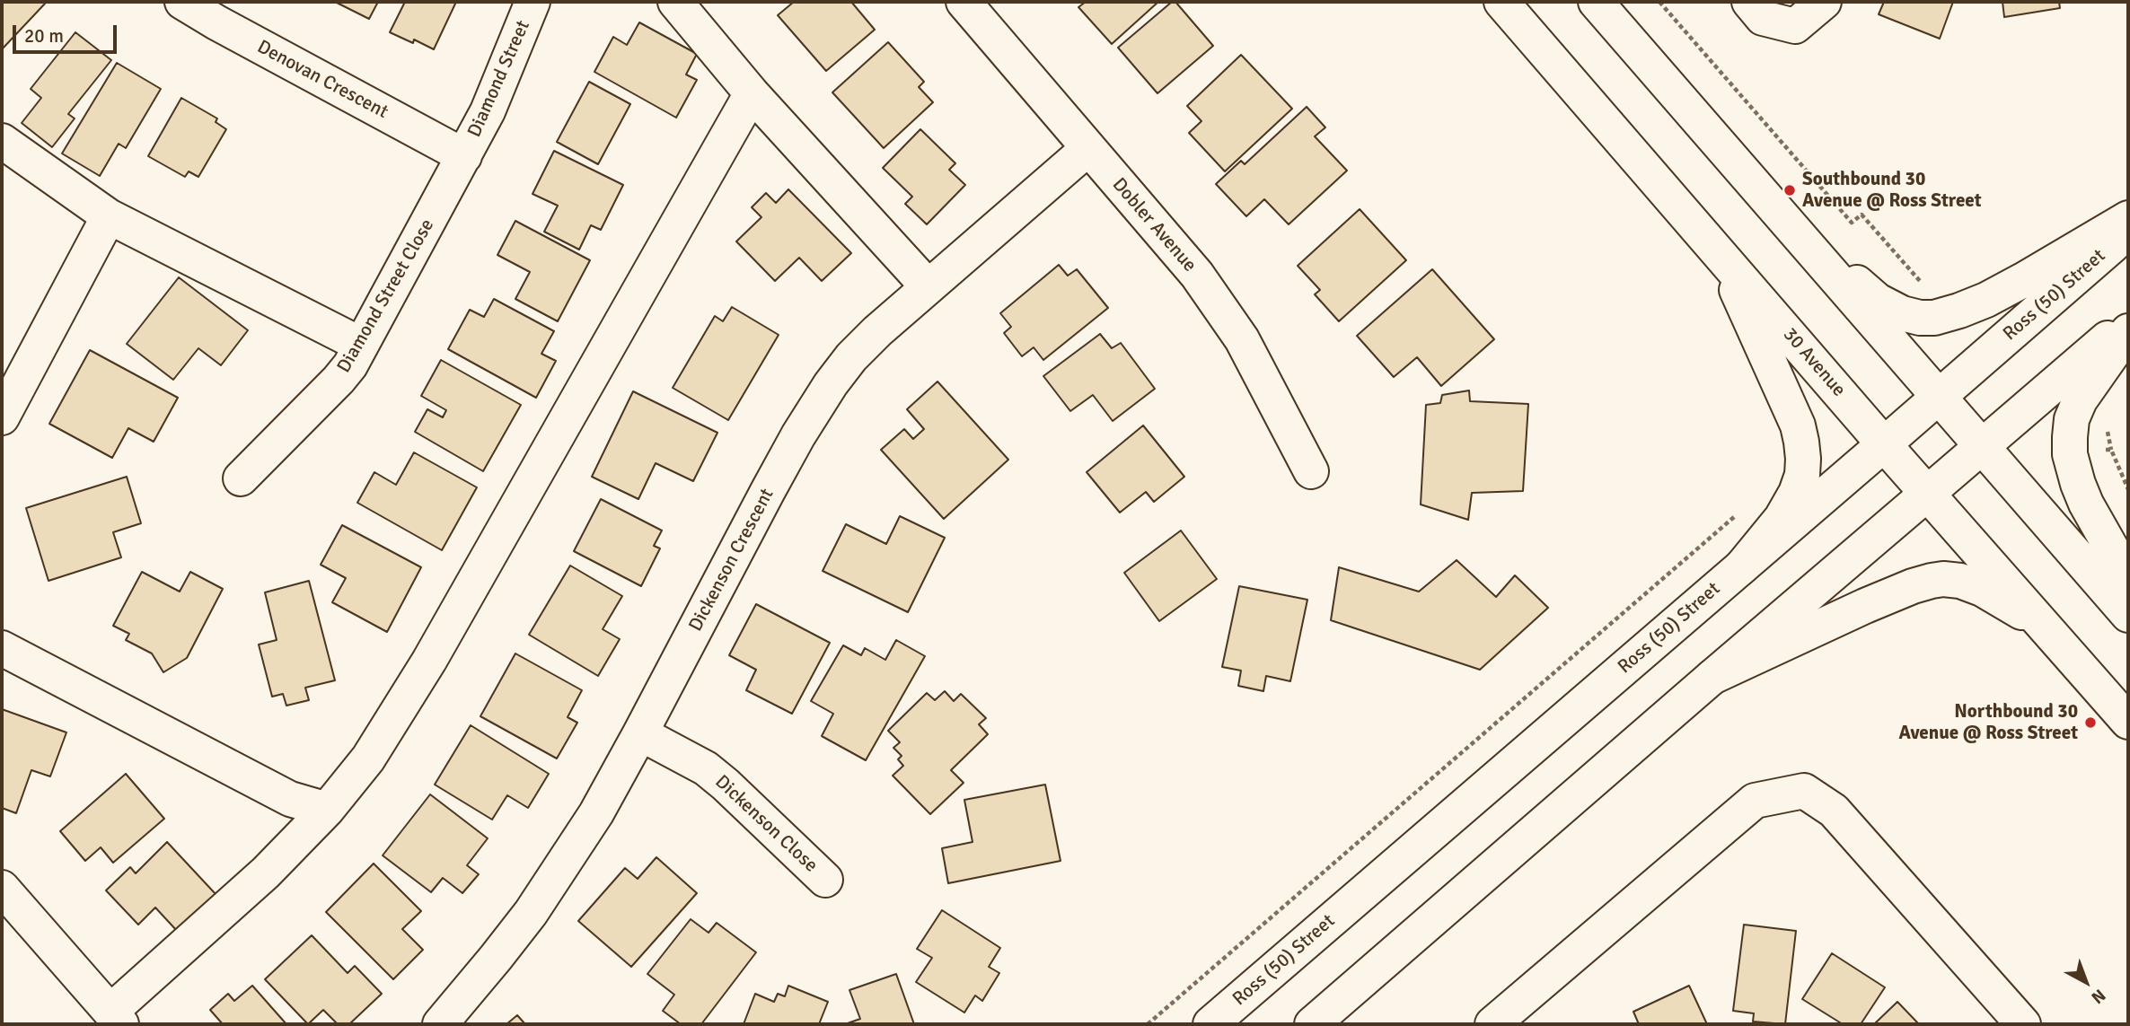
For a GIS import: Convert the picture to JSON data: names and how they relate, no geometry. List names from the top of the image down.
{
  "streets": {
    "street": [
      "Diamond Street",
      "Denovan Crescent",
      "Dobler Avenue",
      "Ross (50) Street",
      "Diamond Street Close",
      "30 Avenue",
      "Dickenson Crescent",
      "Dickenson Close"
    ]
  },
  "crossings": [
    ["Diamond Street", "Denovan Crescent"],
    ["Diamond Street", "Diamond Street Close"],
    ["Denovan Crescent", "Diamond Street Close"],
    ["Dobler Avenue", "Dickenson Crescent"],
    ["Ross (50) Street", "30 Avenue"],
    ["Dickenson Crescent", "Dickenson Close"]
  ],
  "places": ["Southbound 30 Avenue @ Ross Street", "Northbound 30 Avenue @ Ross Street"],
  "scale_bar": "20 m",
  "north": "bottom right"
}
